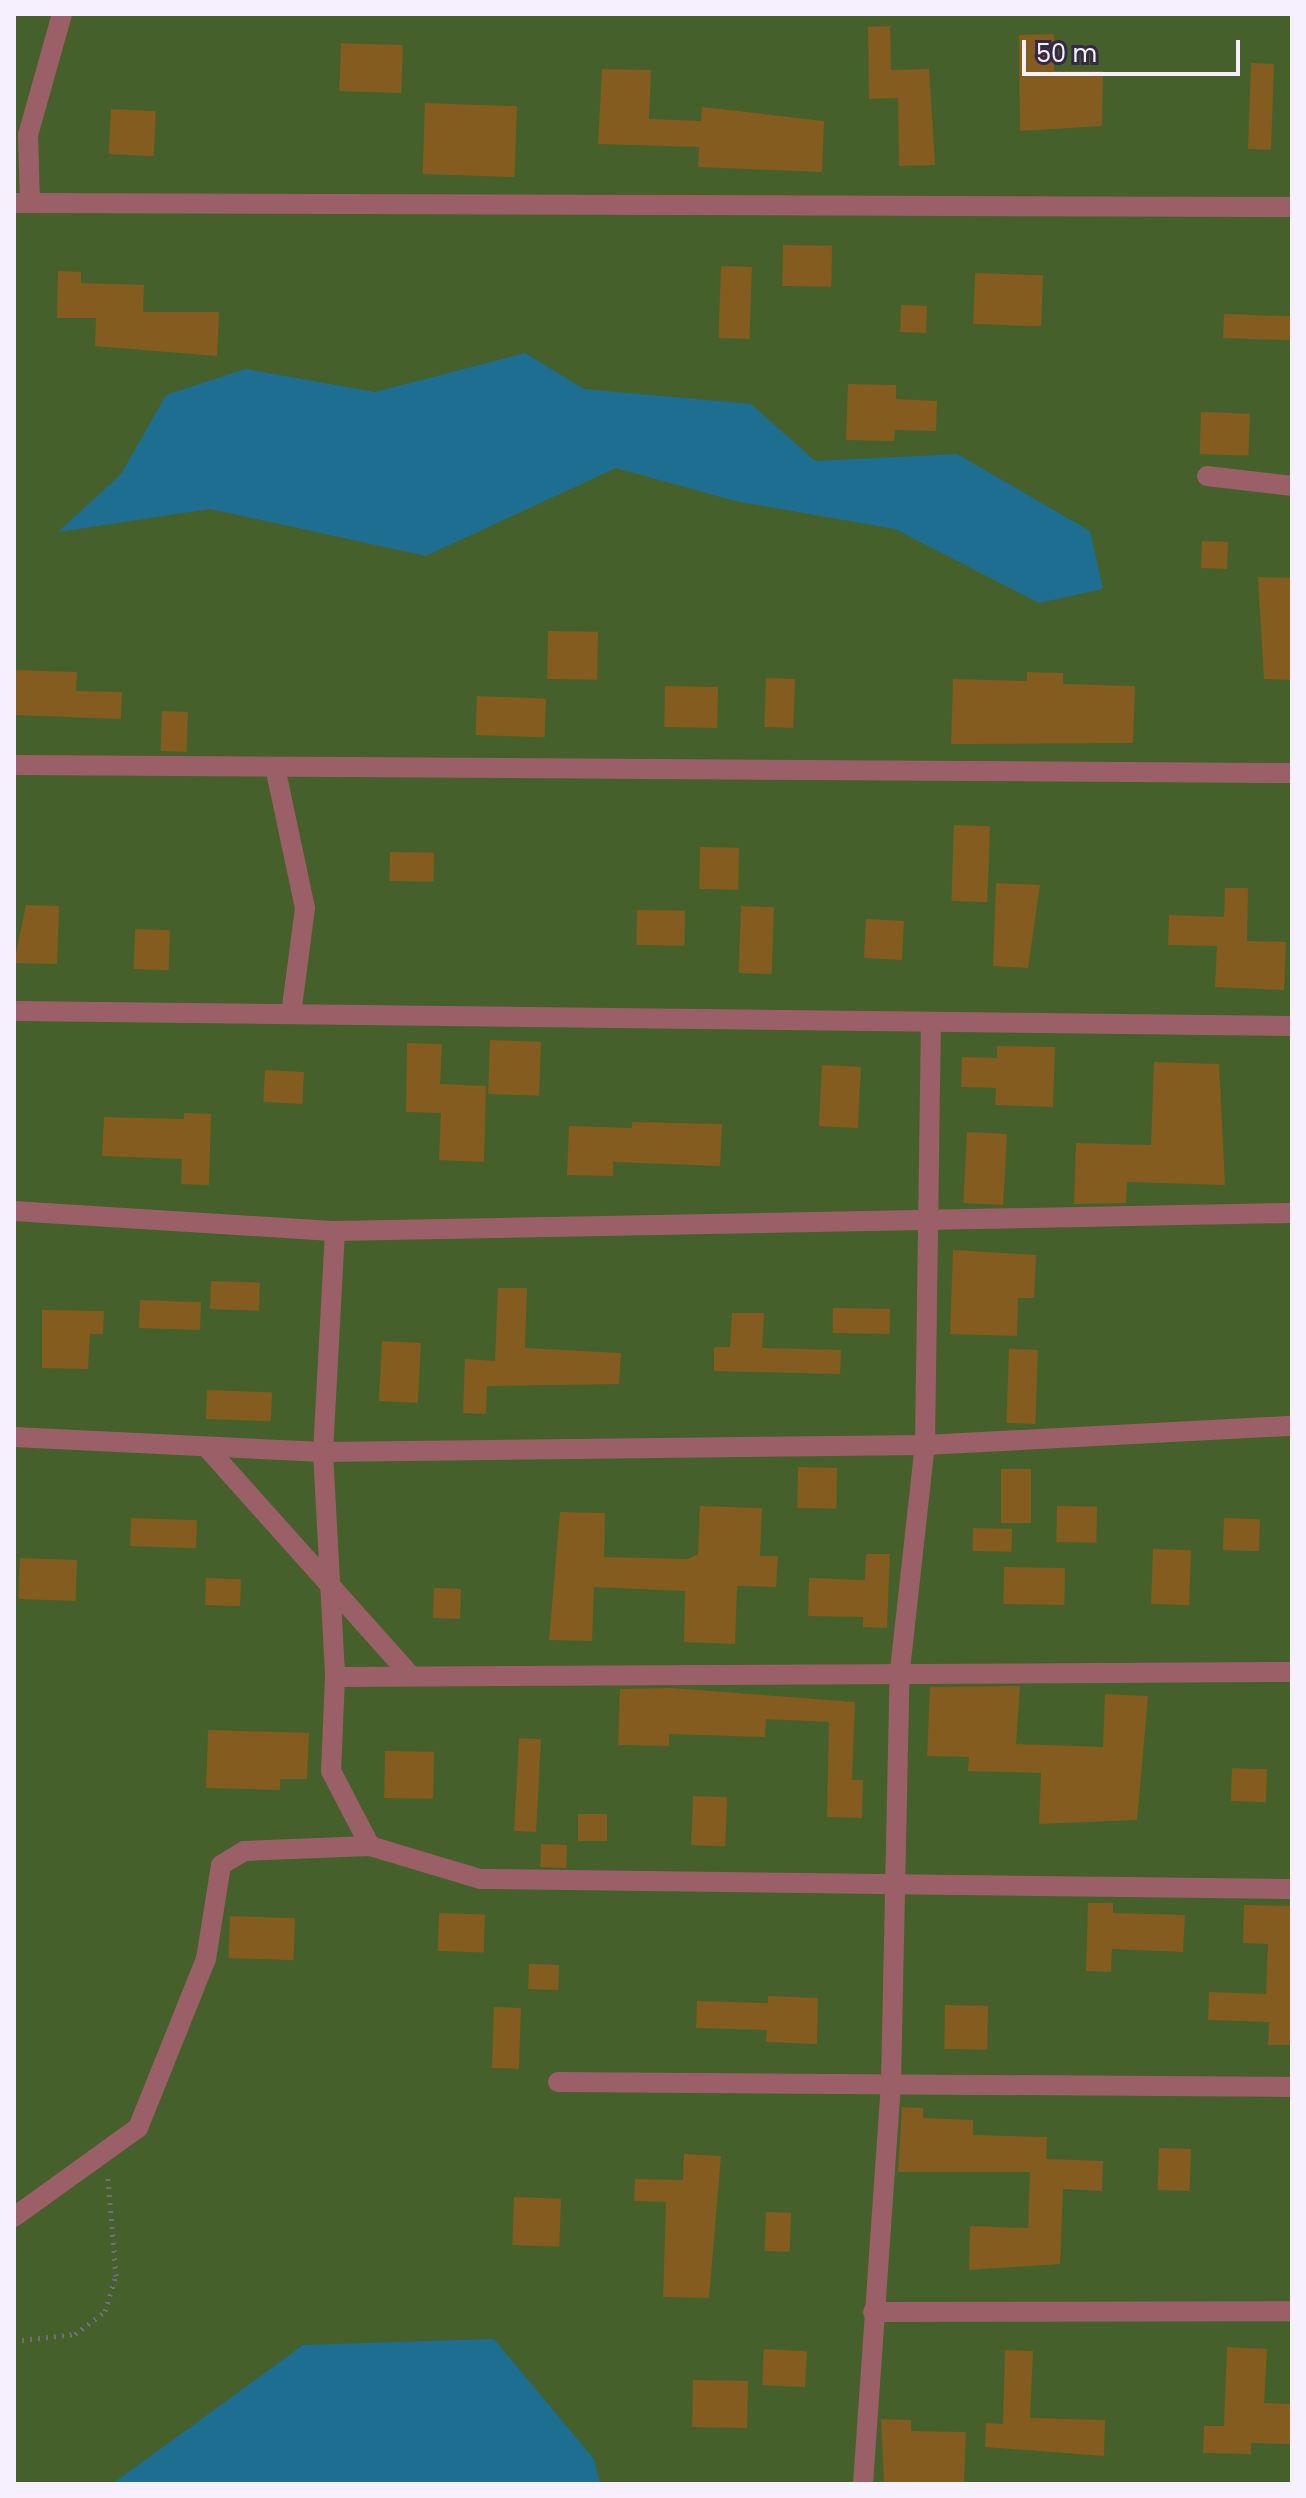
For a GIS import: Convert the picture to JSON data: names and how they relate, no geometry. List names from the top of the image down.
{
  "scale_bar": "50 m"
}
